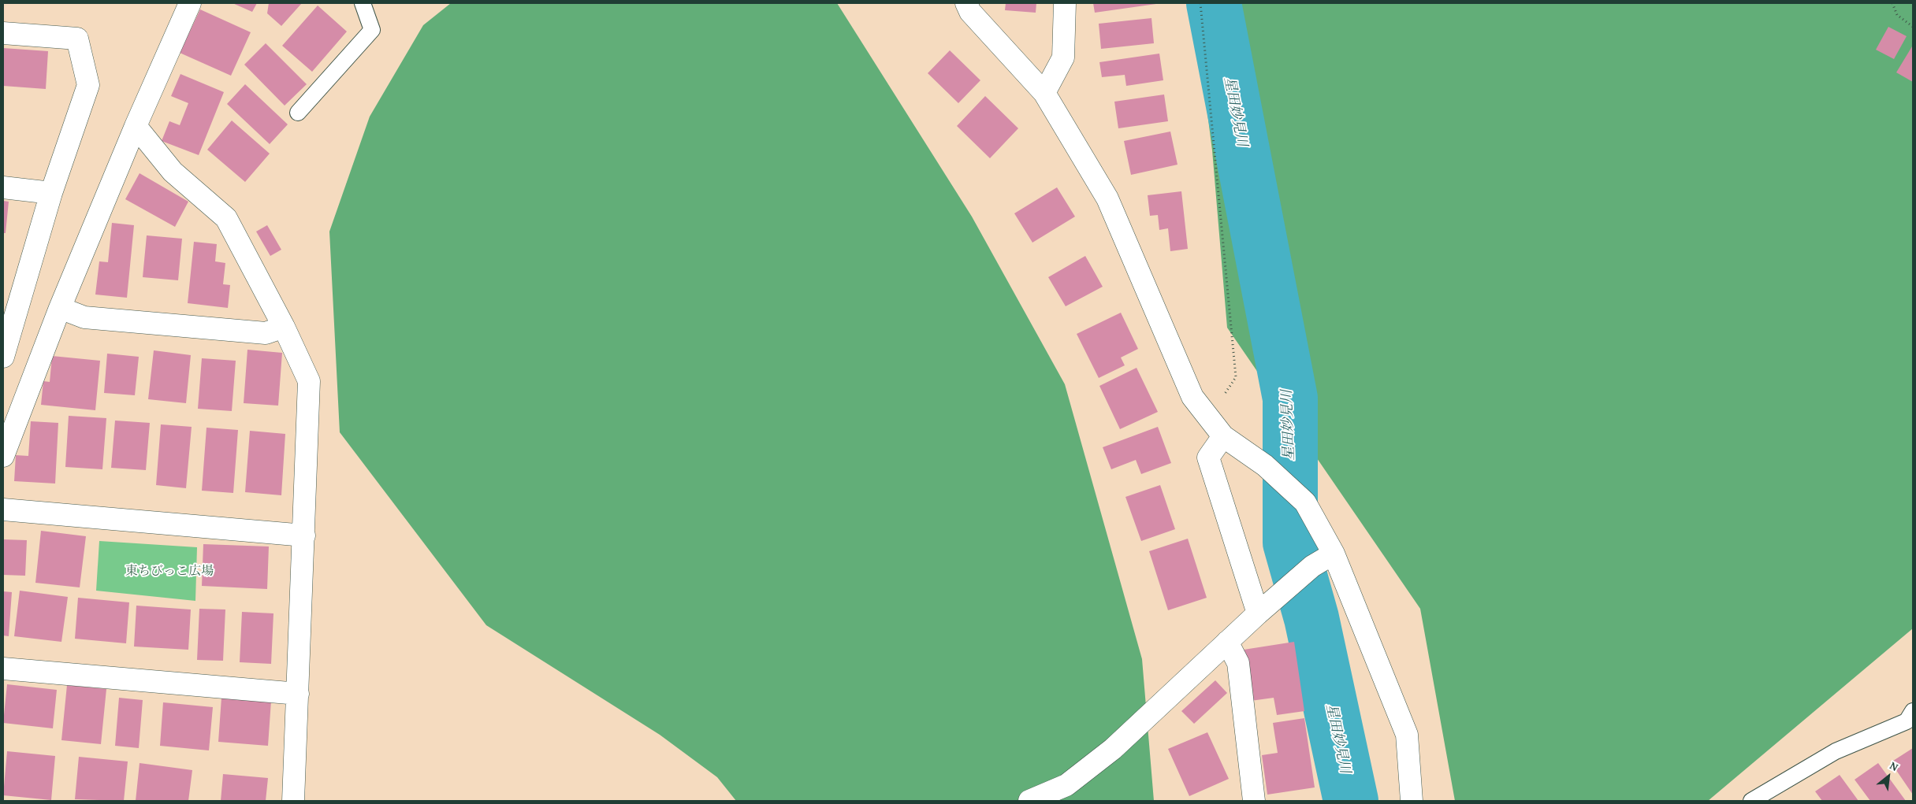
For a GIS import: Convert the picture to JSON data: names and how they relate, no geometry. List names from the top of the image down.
{
  "water": ["星田妙見川"],
  "parks": ["東ちびっこ広場"],
  "north": "top right"
}
